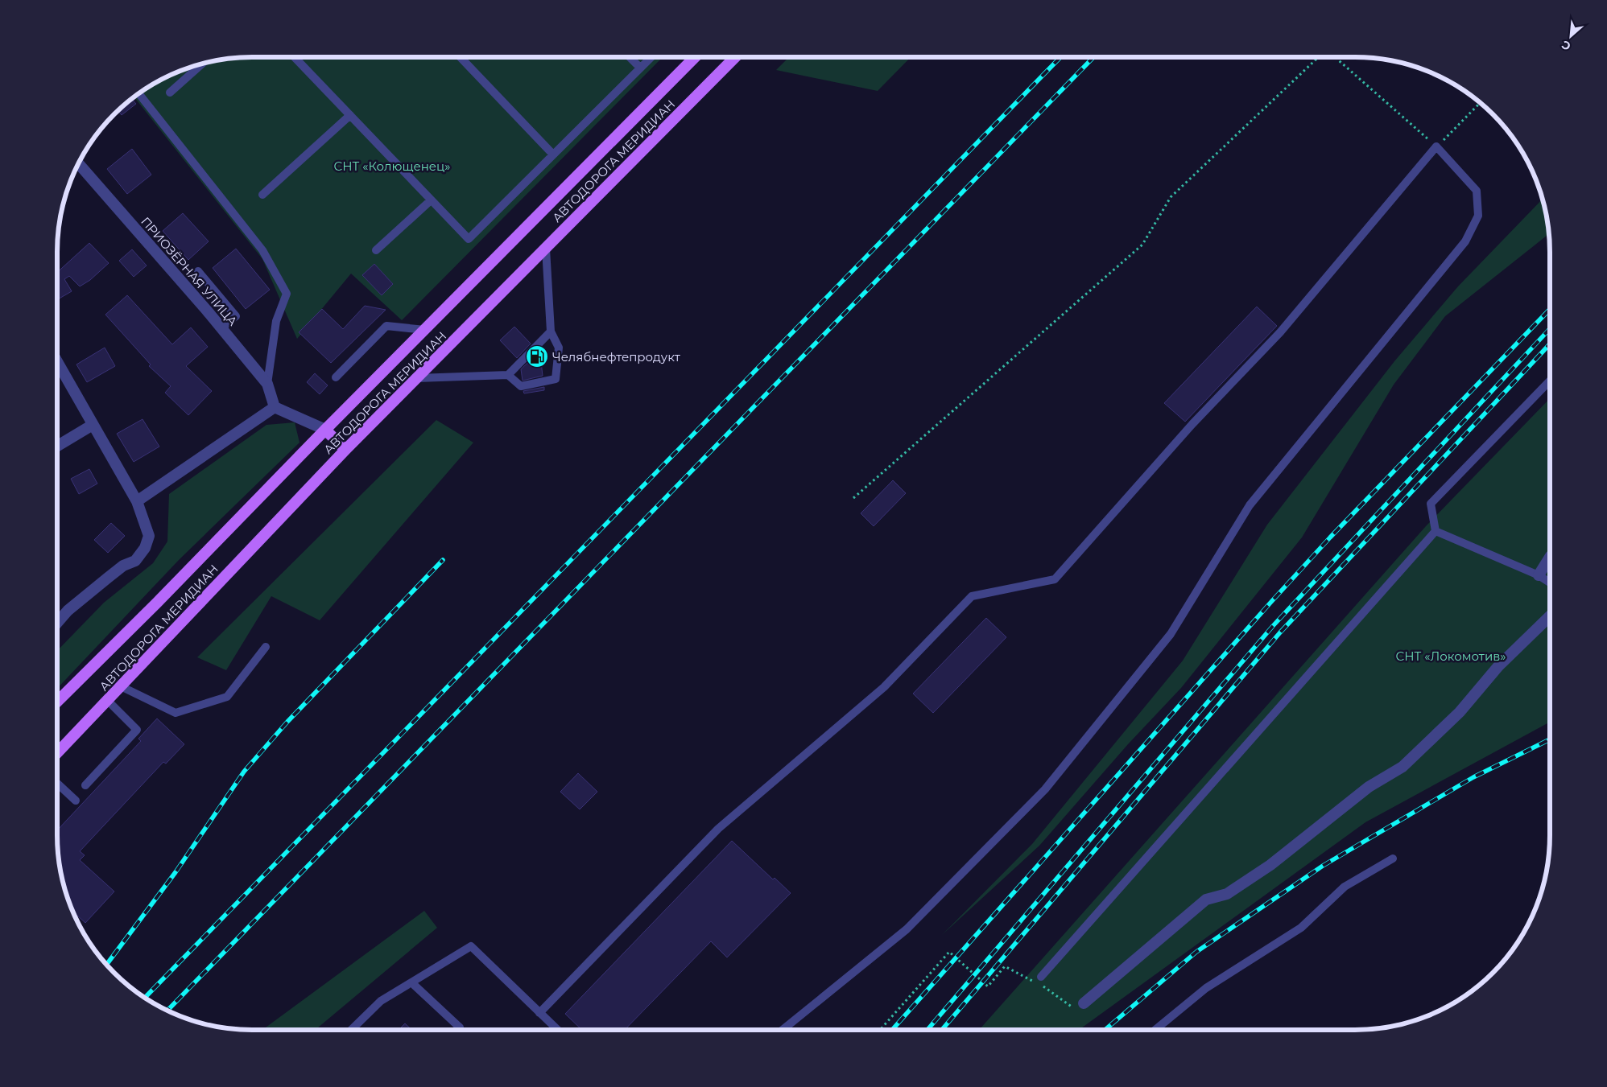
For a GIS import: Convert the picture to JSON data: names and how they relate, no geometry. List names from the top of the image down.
{
  "streets": {
    "main road": ["АВТОДОРОГА МЕРИДИАН"],
    "street": ["ПРИОЗЁРНАЯ УЛИЦА"]
  },
  "parks": ["СНТ «Колющенец»", "СНТ «Локомотив»"],
  "places": {
    "fuel station": ["Челябнефтепродукт"]
  },
  "north": "bottom left"
}
